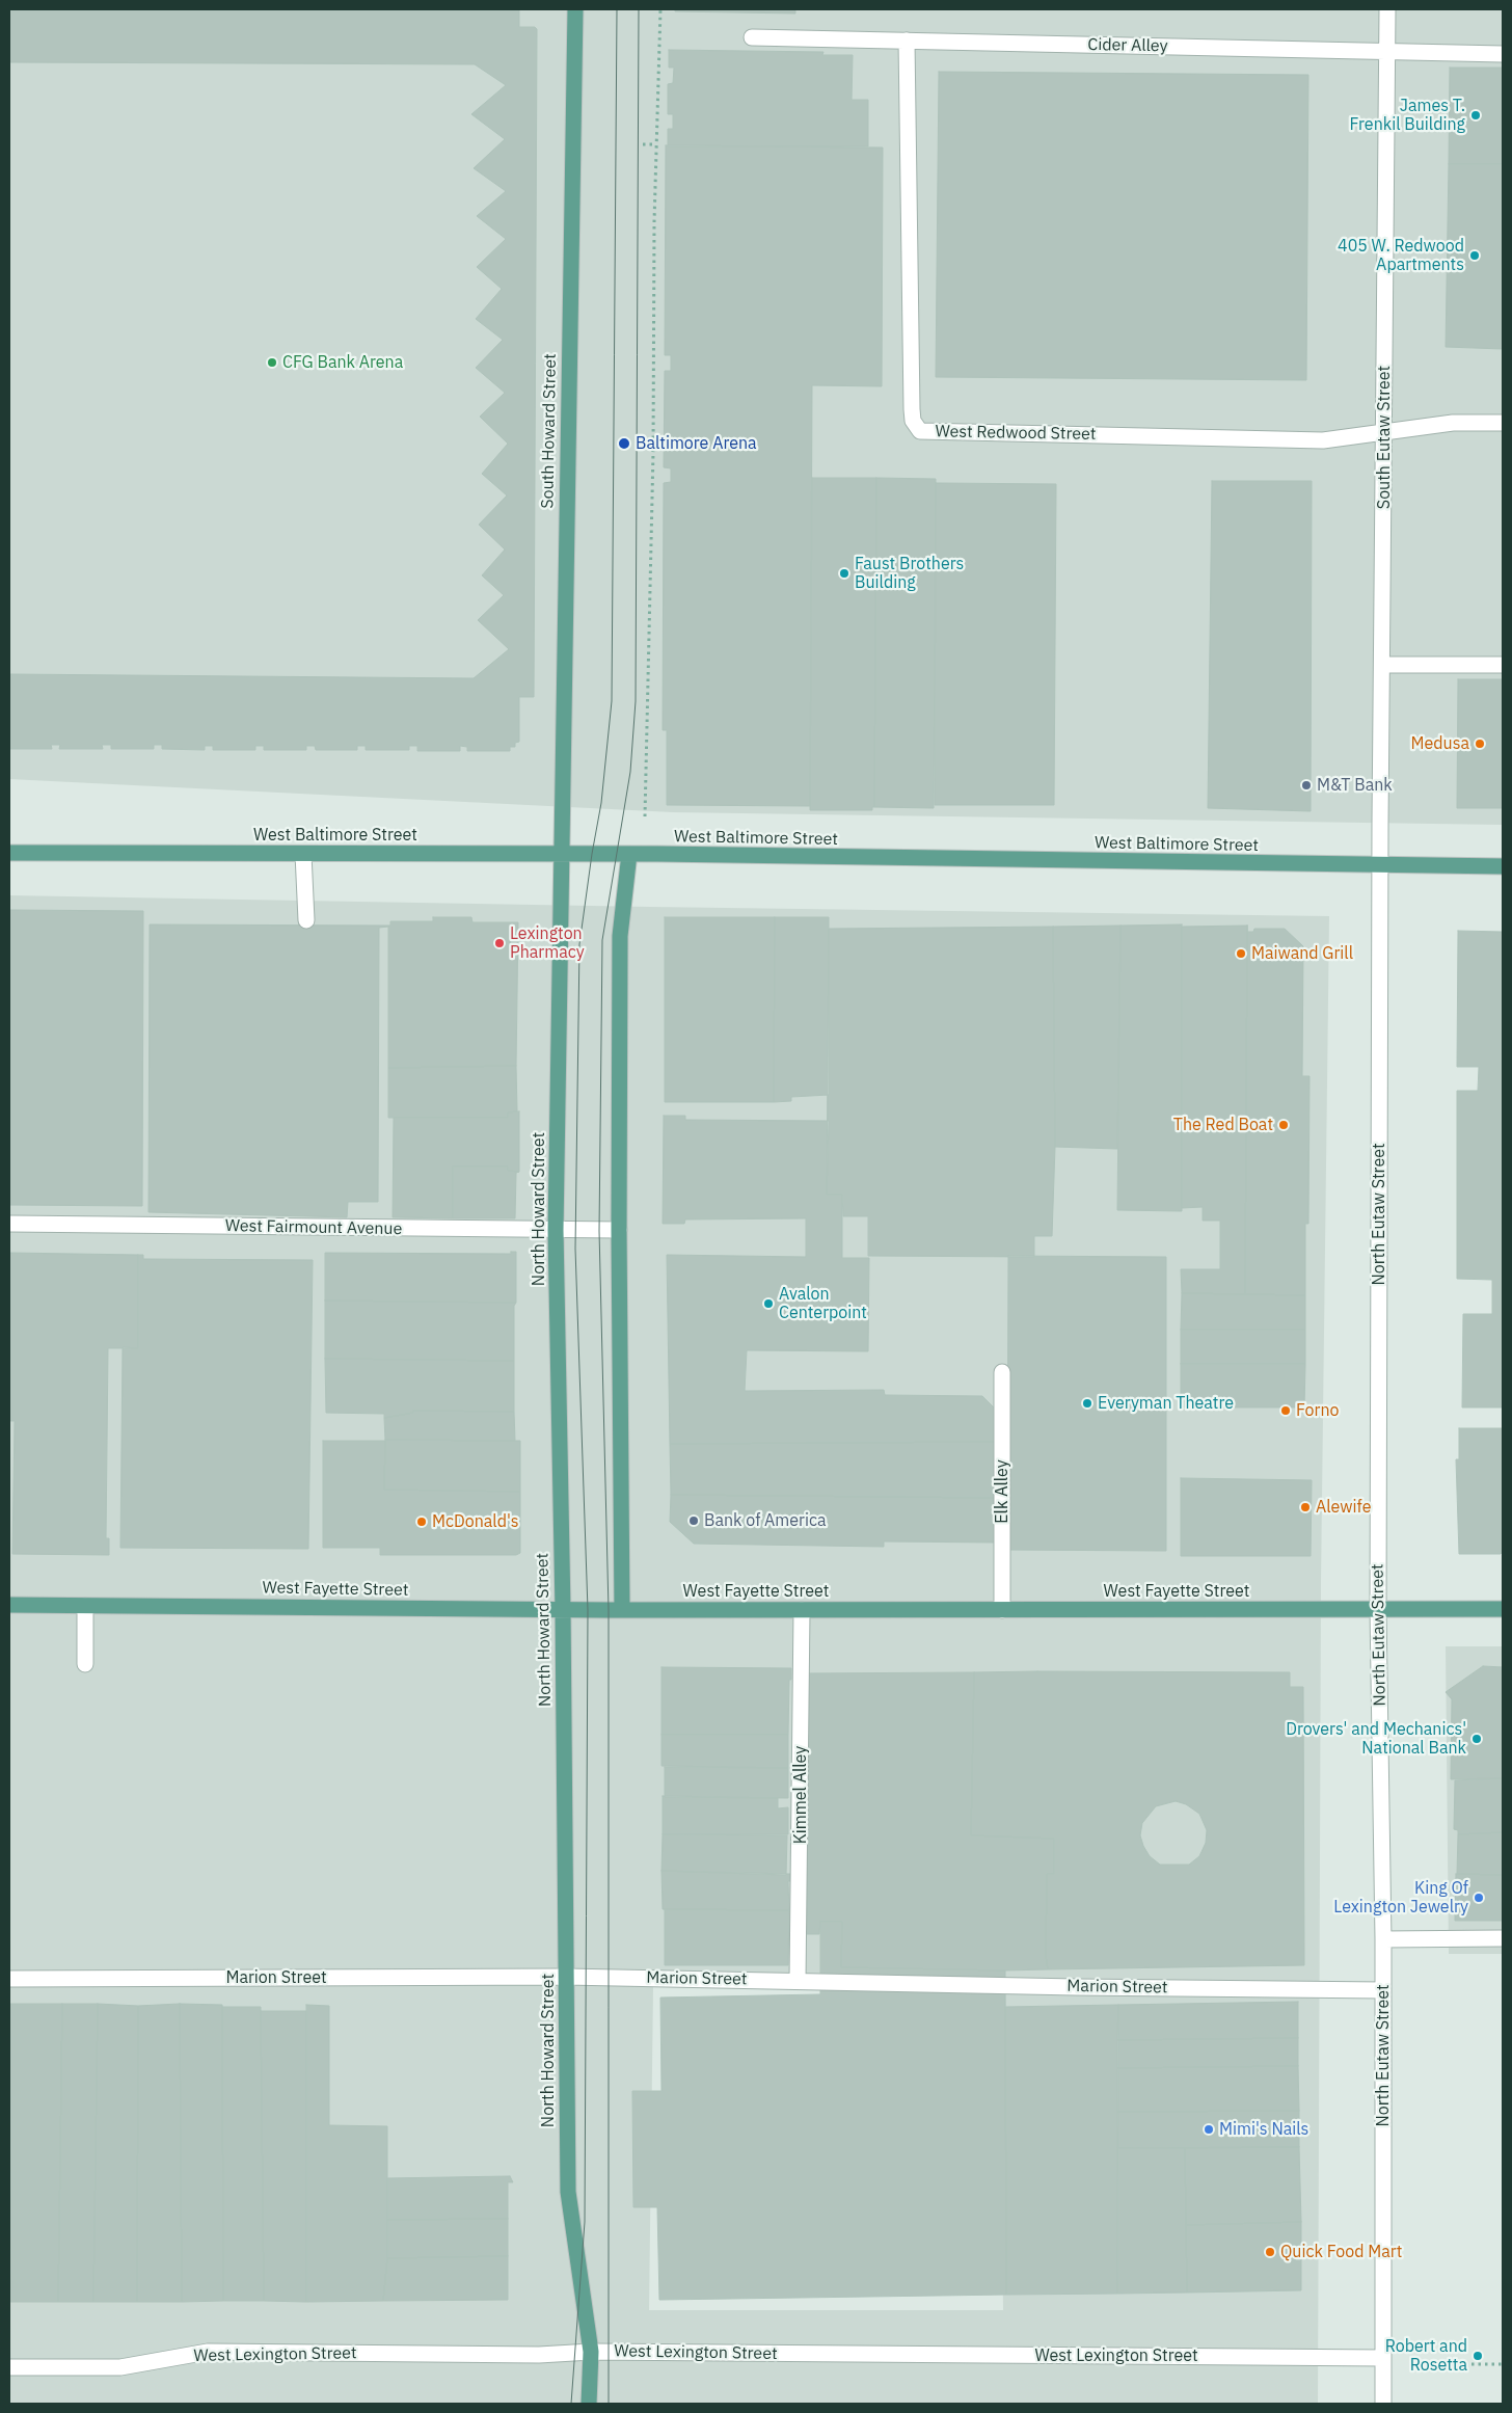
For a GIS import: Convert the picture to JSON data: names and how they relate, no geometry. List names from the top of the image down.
{
  "streets": {
    "main road": [
      "South Howard Street",
      "West Baltimore Street",
      "North Howard Street",
      "West Fayette Street"
    ],
    "street": [
      "Cider Alley",
      "West Redwood Street",
      "South Eutaw Street",
      "North Eutaw Street",
      "West Fairmount Avenue",
      "Elk Alley",
      "Kimmel Alley",
      "Marion Street",
      "West Lexington Street"
    ]
  },
  "crossings": [
    ["Cider Alley", "West Redwood Street"],
    ["Cider Alley", "South Eutaw Street"],
    ["South Howard Street", "West Baltimore Street"],
    ["South Howard Street", "North Howard Street"],
    ["West Redwood Street", "South Eutaw Street"],
    ["South Eutaw Street", "West Baltimore Street"],
    ["South Eutaw Street", "North Eutaw Street"],
    ["West Baltimore Street", "North Howard Street"],
    ["West Baltimore Street", "North Eutaw Street"],
    ["North Howard Street", "West Fairmount Avenue"],
    ["North Howard Street", "West Fayette Street"],
    ["North Howard Street", "Marion Street"],
    ["North Howard Street", "West Lexington Street"],
    ["North Eutaw Street", "West Fayette Street"],
    ["North Eutaw Street", "Marion Street"],
    ["North Eutaw Street", "West Lexington Street"],
    ["Elk Alley", "West Fayette Street"],
    ["West Fayette Street", "Kimmel Alley"],
    ["Kimmel Alley", "Marion Street"]
  ],
  "places": [
    "James T. Frenkil Building",
    "405 W. Redwood Apartments",
    "CFG Bank Arena",
    "Baltimore Arena",
    "Faust Brothers Building",
    "Medusa",
    "M&T Bank",
    "Lexington Pharmacy",
    "Maiwand Grill",
    "The Red Boat",
    "Avalon Centerpoint",
    "Everyman Theatre",
    "Forno",
    "Alewife",
    "Bank of America",
    "McDonald's",
    "Drovers' and Mechanics' National Bank",
    "King Of Lexington Jewelry",
    "Mimi's Nails",
    "Quick Food Mart",
    "Robert and Rosetta"
  ]
}
